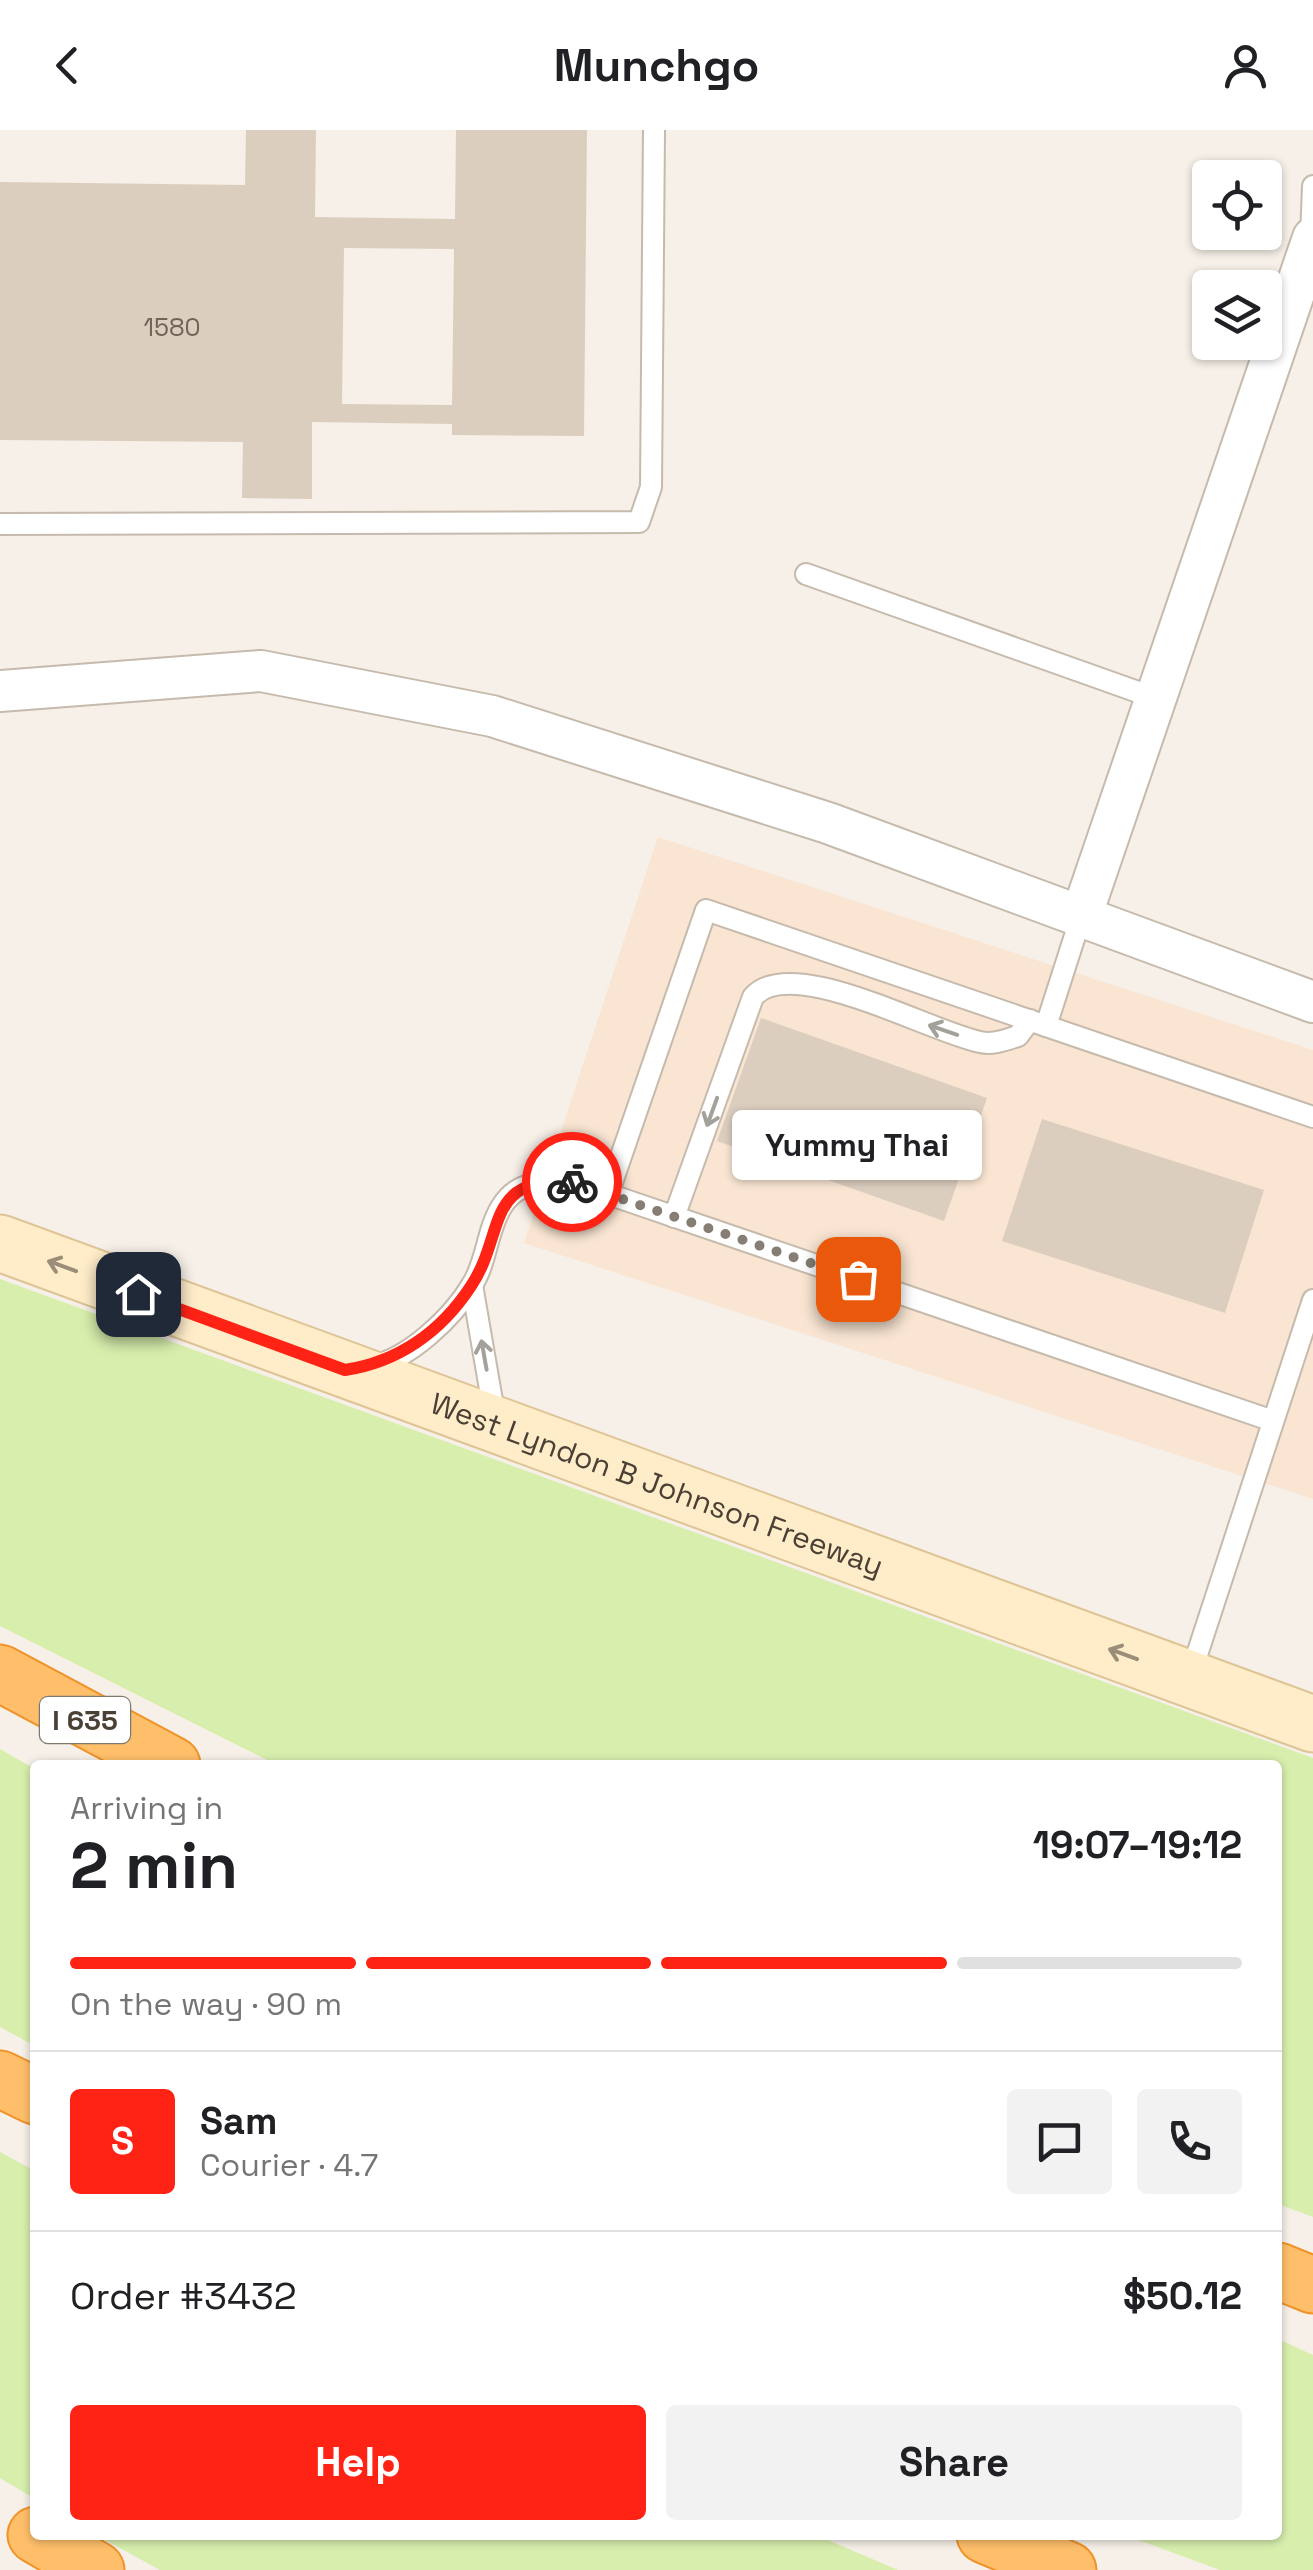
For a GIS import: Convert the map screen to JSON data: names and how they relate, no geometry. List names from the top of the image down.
{
  "streets": {
    "highway": ["I 635"],
    "main road": ["West Lyndon B Johnson Freeway"]
  },
  "one_way": ["West Lyndon B Johnson Freeway"],
  "places": ["Yummy Thai"],
  "house_numbers": ["1580"],
  "page": {
    "header": "Munchgo",
    "bubble": "Yummy Thai",
    "heading": ["2 min", "Arriving in", "19:07–19:12"],
    "panel": [
      "Sam",
      "Courier · 4.7",
      "Order #3432",
      "$50.12"
    ],
    "bar": "On the way · 90 m",
    "round": "S",
    "buttons": ["Help", "Share"]
  }
}
